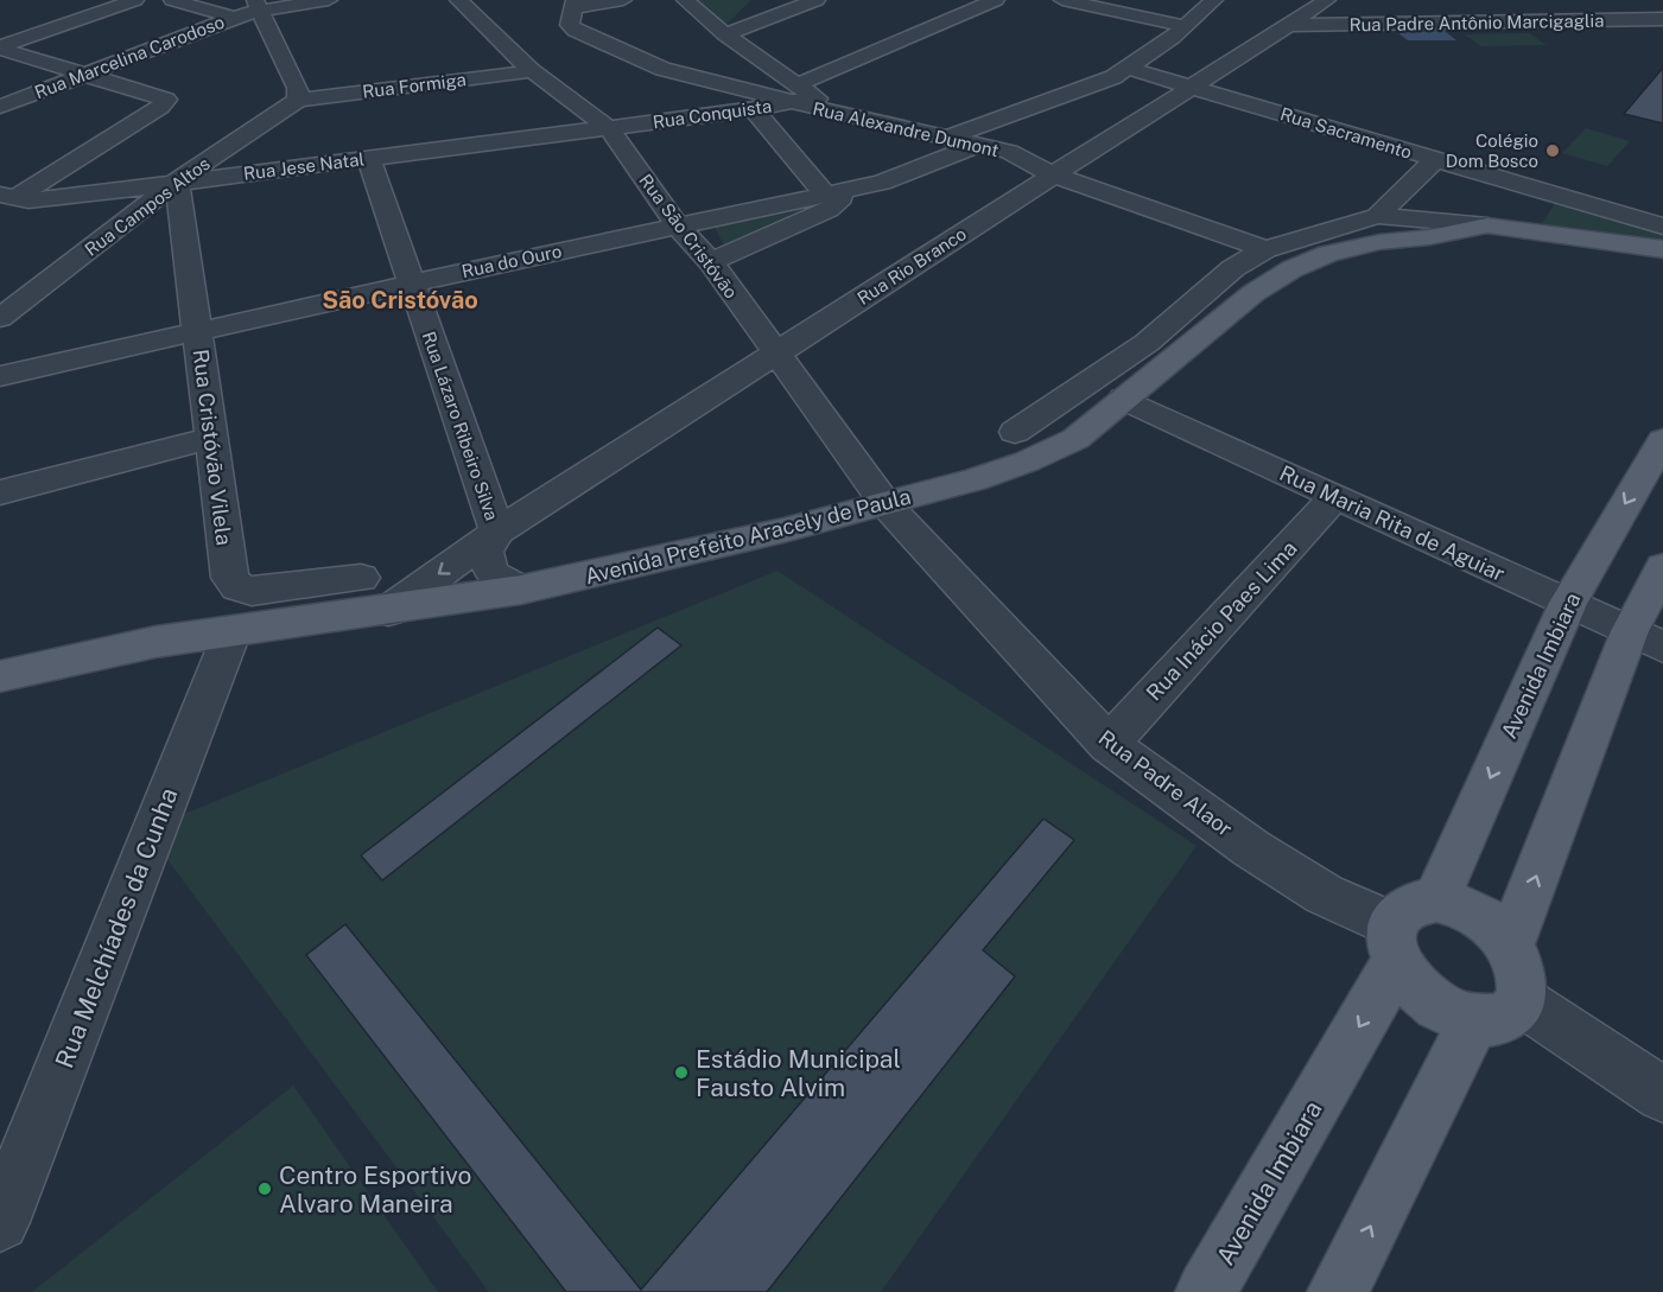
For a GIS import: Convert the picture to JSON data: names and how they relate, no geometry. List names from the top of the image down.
{
  "streets": {
    "main road": ["Avenida Prefeito Aracely de Paula", "Avenida Imbiara"],
    "street": [
      "Rua Padre Antônio Marcigaglia",
      "Rua Marcelina Carodoso",
      "Rua Formiga",
      "Rua Conquista",
      "Rua Alexandre Dumont",
      "Rua Sacramento",
      "Rua Jese Natal",
      "Rua Campos Altos",
      "Rua São Cristóvão",
      "Rua do Ouro",
      "Rua Rio Branco",
      "Rua Lázaro Ribeiro Silva",
      "Rua Cristóvão Vilela",
      "Rua Maria Rita de Aguiar",
      "Rua Inácio Paes Lima",
      "Rua Padre Alaor",
      "Rua Melchíades da Cunha"
    ]
  },
  "crossings": [
    ["Rua Padre Antônio Marcigaglia", "Rua Rio Branco"],
    ["Rua Formiga", "Rua Campos Altos"],
    ["Rua Formiga", "Rua São Cristóvão"],
    ["Rua Conquista", "Rua Alexandre Dumont"],
    ["Rua Conquista", "Rua Jese Natal"],
    ["Rua Conquista", "Rua São Cristóvão"],
    ["Rua Alexandre Dumont", "Rua do Ouro"],
    ["Rua Alexandre Dumont", "Rua Rio Branco"],
    ["Rua Alexandre Dumont", "Avenida Prefeito Aracely de Paula"],
    ["Rua Sacramento", "Rua Rio Branco"],
    ["Rua Jese Natal", "Rua Campos Altos"],
    ["Rua Jese Natal", "Rua São Cristóvão"],
    ["Rua Jese Natal", "Rua Lázaro Ribeiro Silva"],
    ["Rua Jese Natal", "Rua Cristóvão Vilela"],
    ["Rua Campos Altos", "Rua Cristóvão Vilela"],
    ["Rua São Cristóvão", "Rua do Ouro"],
    ["Rua São Cristóvão", "Rua Rio Branco"],
    ["Rua São Cristóvão", "Avenida Prefeito Aracely de Paula"],
    ["Rua São Cristóvão", "Rua Padre Alaor"],
    ["Rua do Ouro", "Rua Lázaro Ribeiro Silva"],
    ["Rua do Ouro", "Rua Cristóvão Vilela"],
    ["Rua Rio Branco", "Rua Lázaro Ribeiro Silva"],
    ["Rua Rio Branco", "Avenida Prefeito Aracely de Paula"],
    ["Rua Maria Rita de Aguiar", "Avenida Prefeito Aracely de Paula"],
    ["Rua Maria Rita de Aguiar", "Rua Inácio Paes Lima"],
    ["Rua Maria Rita de Aguiar", "Avenida Imbiara"],
    ["Avenida Prefeito Aracely de Paula", "Rua Padre Alaor"],
    ["Avenida Prefeito Aracely de Paula", "Rua Melchíades da Cunha"],
    ["Rua Inácio Paes Lima", "Rua Padre Alaor"],
    ["Avenida Imbiara", "Rua Padre Alaor"]
  ],
  "districts": ["São Cristóvão"],
  "places": ["Colégio Dom Bosco", "Estádio Municipal Fausto Alvim", "Centro Esportivo Alvaro Maneira"]
}
